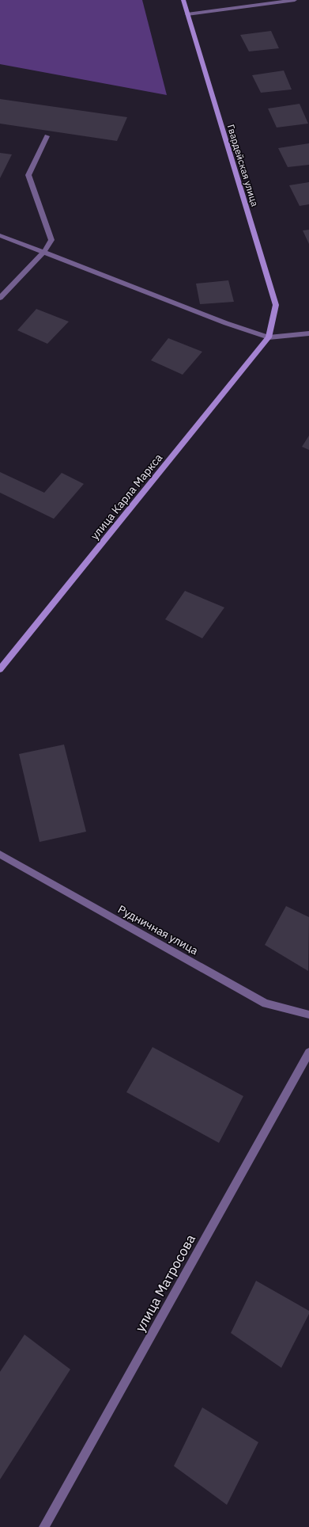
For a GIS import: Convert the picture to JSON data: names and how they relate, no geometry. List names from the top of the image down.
{
  "streets": {
    "main road": ["Гвардейская улица", "улица Карла Маркса"],
    "street": ["Рудничная улица", "улица Матросова"]
  },
  "crossings": [
    ["Гвардейская улица", "улица Карла Маркса"]
  ]
}
